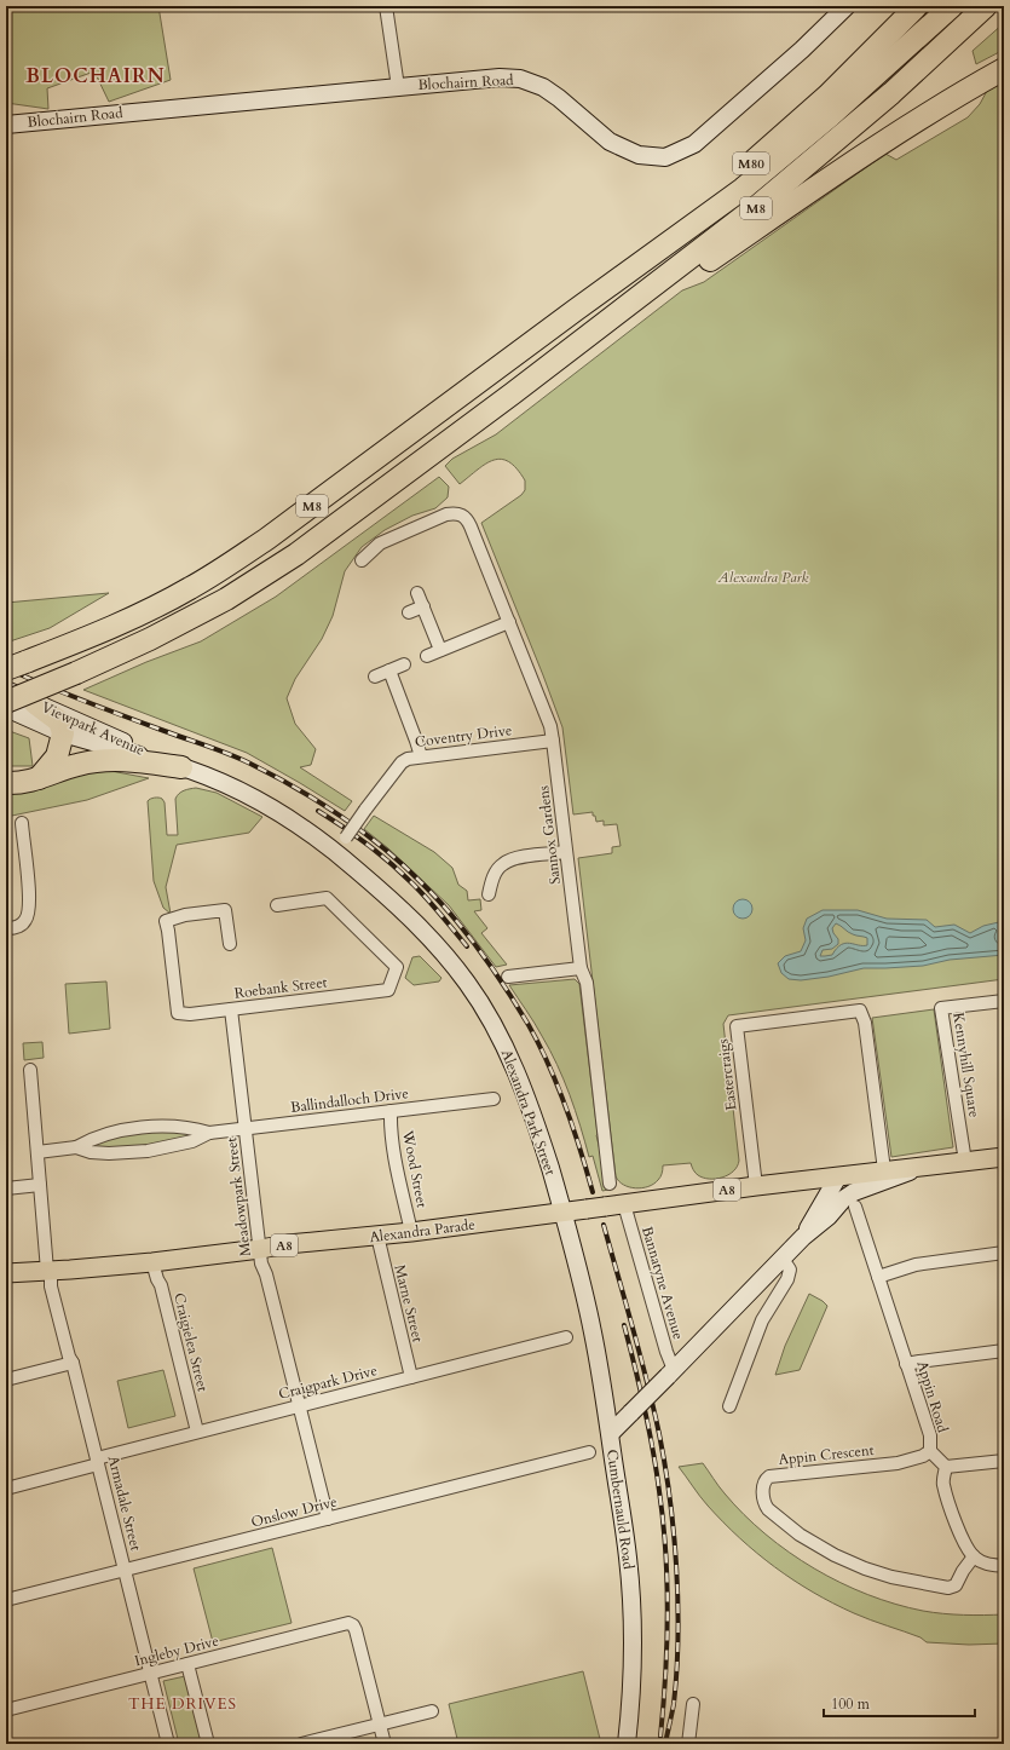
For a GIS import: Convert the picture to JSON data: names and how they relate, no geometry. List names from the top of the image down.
{
  "streets": {
    "highway": ["M80", "M8"],
    "main road": ["A8", "Alexandra Parade", "Cumbernauld Road"],
    "street": [
      "Blochairn Road",
      "Viewpark Avenue",
      "Coventry Drive",
      "Sannox Gardens",
      "Roebank Street",
      "Kennyhill Square",
      "Eastercraigs",
      "Ballindalloch Drive",
      "Alexandra Park Street",
      "Wood Street",
      "Meadowpark Street",
      "Bannatyne Avenue",
      "Marne Street",
      "Craigielea Street",
      "Craigpark Drive",
      "Appin Road",
      "Appin Crescent",
      "Armadale Street",
      "Onslow Drive",
      "Ingleby Drive"
    ]
  },
  "crossings": [
    ["M80", "M8"],
    ["Viewpark Avenue", "Coventry Drive"],
    ["Viewpark Avenue", "Alexandra Park Street"],
    ["Coventry Drive", "Sannox Gardens"],
    ["Coventry Drive", "Alexandra Park Street"],
    ["Roebank Street", "Meadowpark Street"],
    ["Kennyhill Square", "Cumbernauld Road"],
    ["Eastercraigs", "Alexandra Parade"],
    ["Eastercraigs", "Cumbernauld Road"],
    ["Ballindalloch Drive", "Wood Street"],
    ["Ballindalloch Drive", "Meadowpark Street"],
    ["Ballindalloch Drive", "Armadale Street"],
    ["Alexandra Park Street", "Alexandra Parade"],
    ["Alexandra Park Street", "Cumbernauld Road"],
    ["Wood Street", "Alexandra Parade"],
    ["Meadowpark Street", "Alexandra Parade"],
    ["Meadowpark Street", "Craigpark Drive"],
    ["Meadowpark Street", "Onslow Drive"],
    ["Alexandra Parade", "Bannatyne Avenue"],
    ["Alexandra Parade", "Marne Street"],
    ["Alexandra Parade", "Craigielea Street"],
    ["Alexandra Parade", "Armadale Street"],
    ["Alexandra Parade", "Cumbernauld Road"],
    ["Bannatyne Avenue", "Cumbernauld Road"],
    ["Marne Street", "Craigpark Drive"],
    ["Craigielea Street", "Craigpark Drive"],
    ["Craigpark Drive", "Armadale Street"],
    ["Appin Road", "Appin Crescent"],
    ["Armadale Street", "Onslow Drive"],
    ["Armadale Street", "Ingleby Drive"]
  ],
  "districts": ["BLOCHAIRN", "THE DRIVES"],
  "parks": ["Alexandra Park"],
  "scale_bar": "100 m"
}
